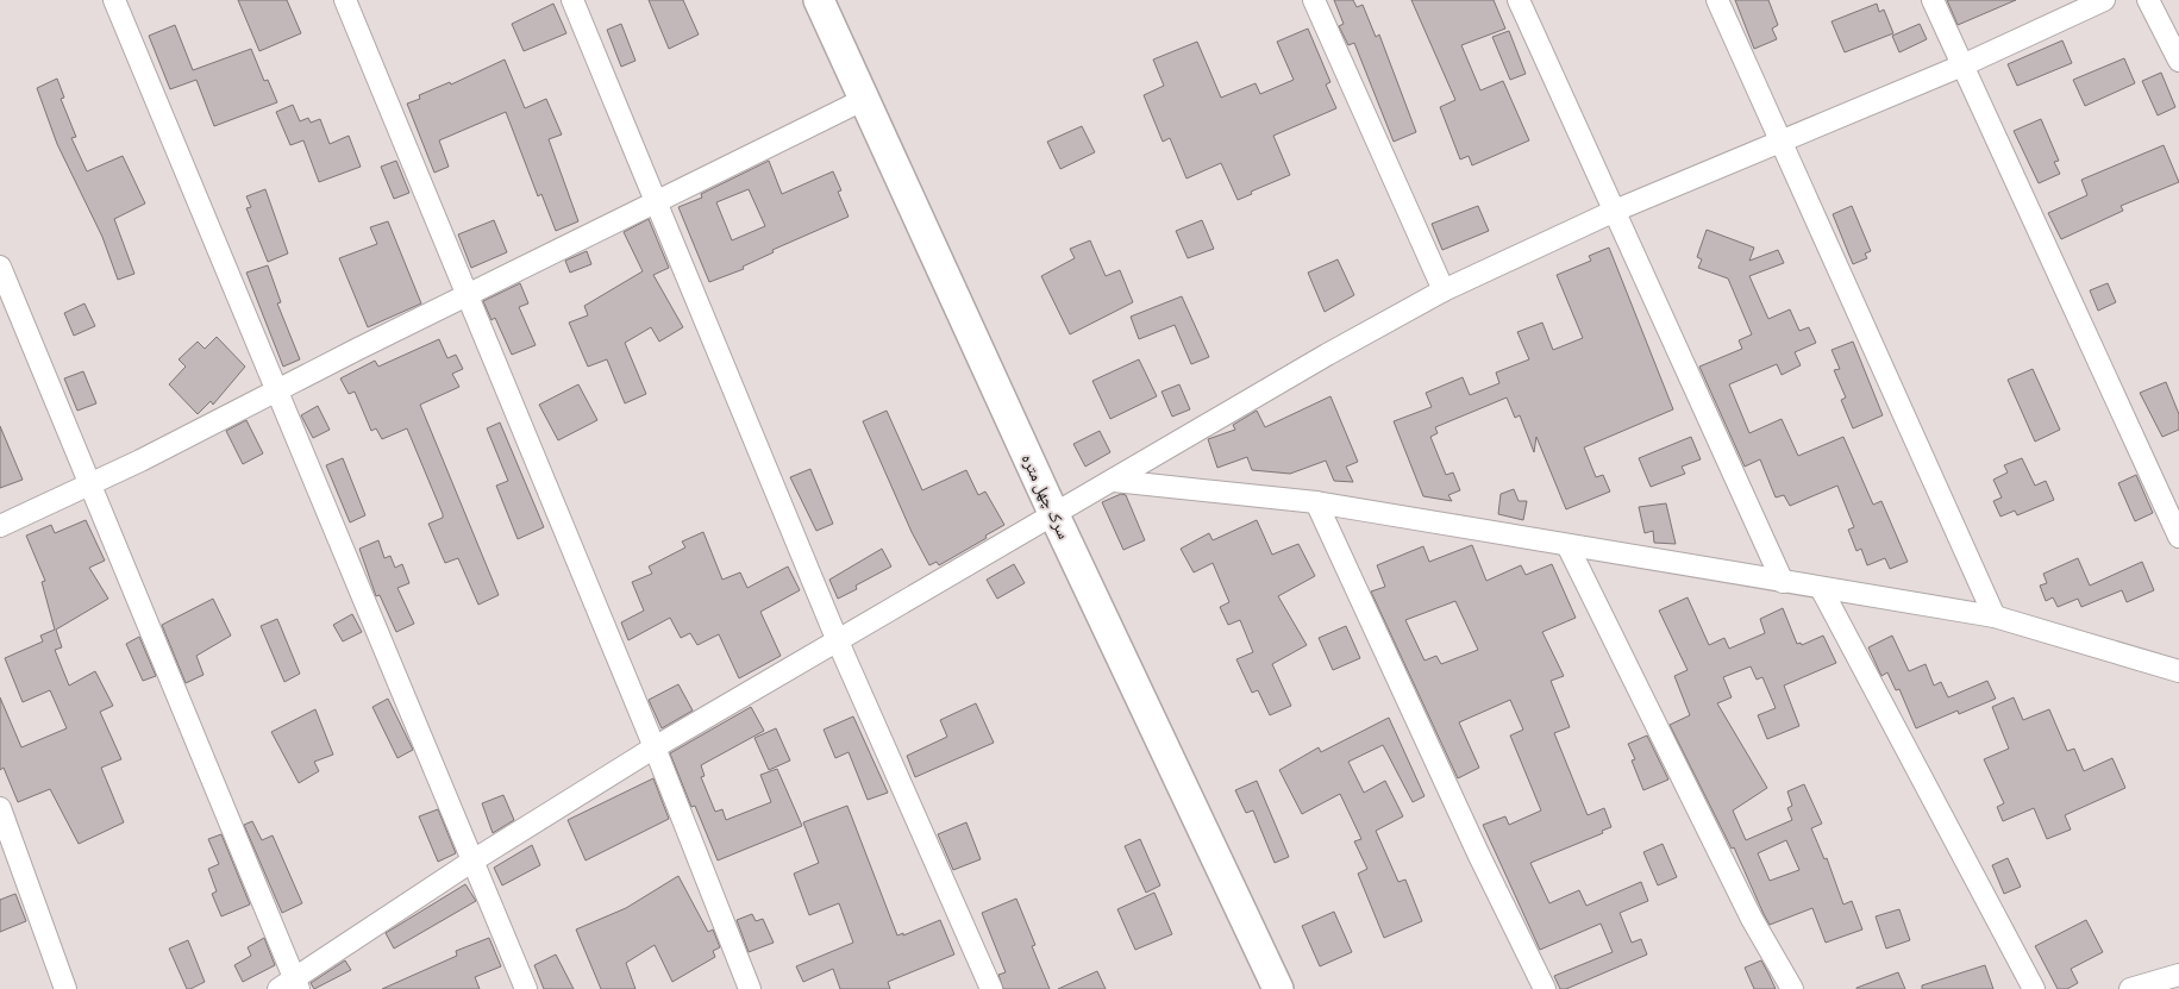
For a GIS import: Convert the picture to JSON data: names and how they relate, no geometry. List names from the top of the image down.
{
  "streets": {
    "street": ["سرک چهل متره"]
  }
}
